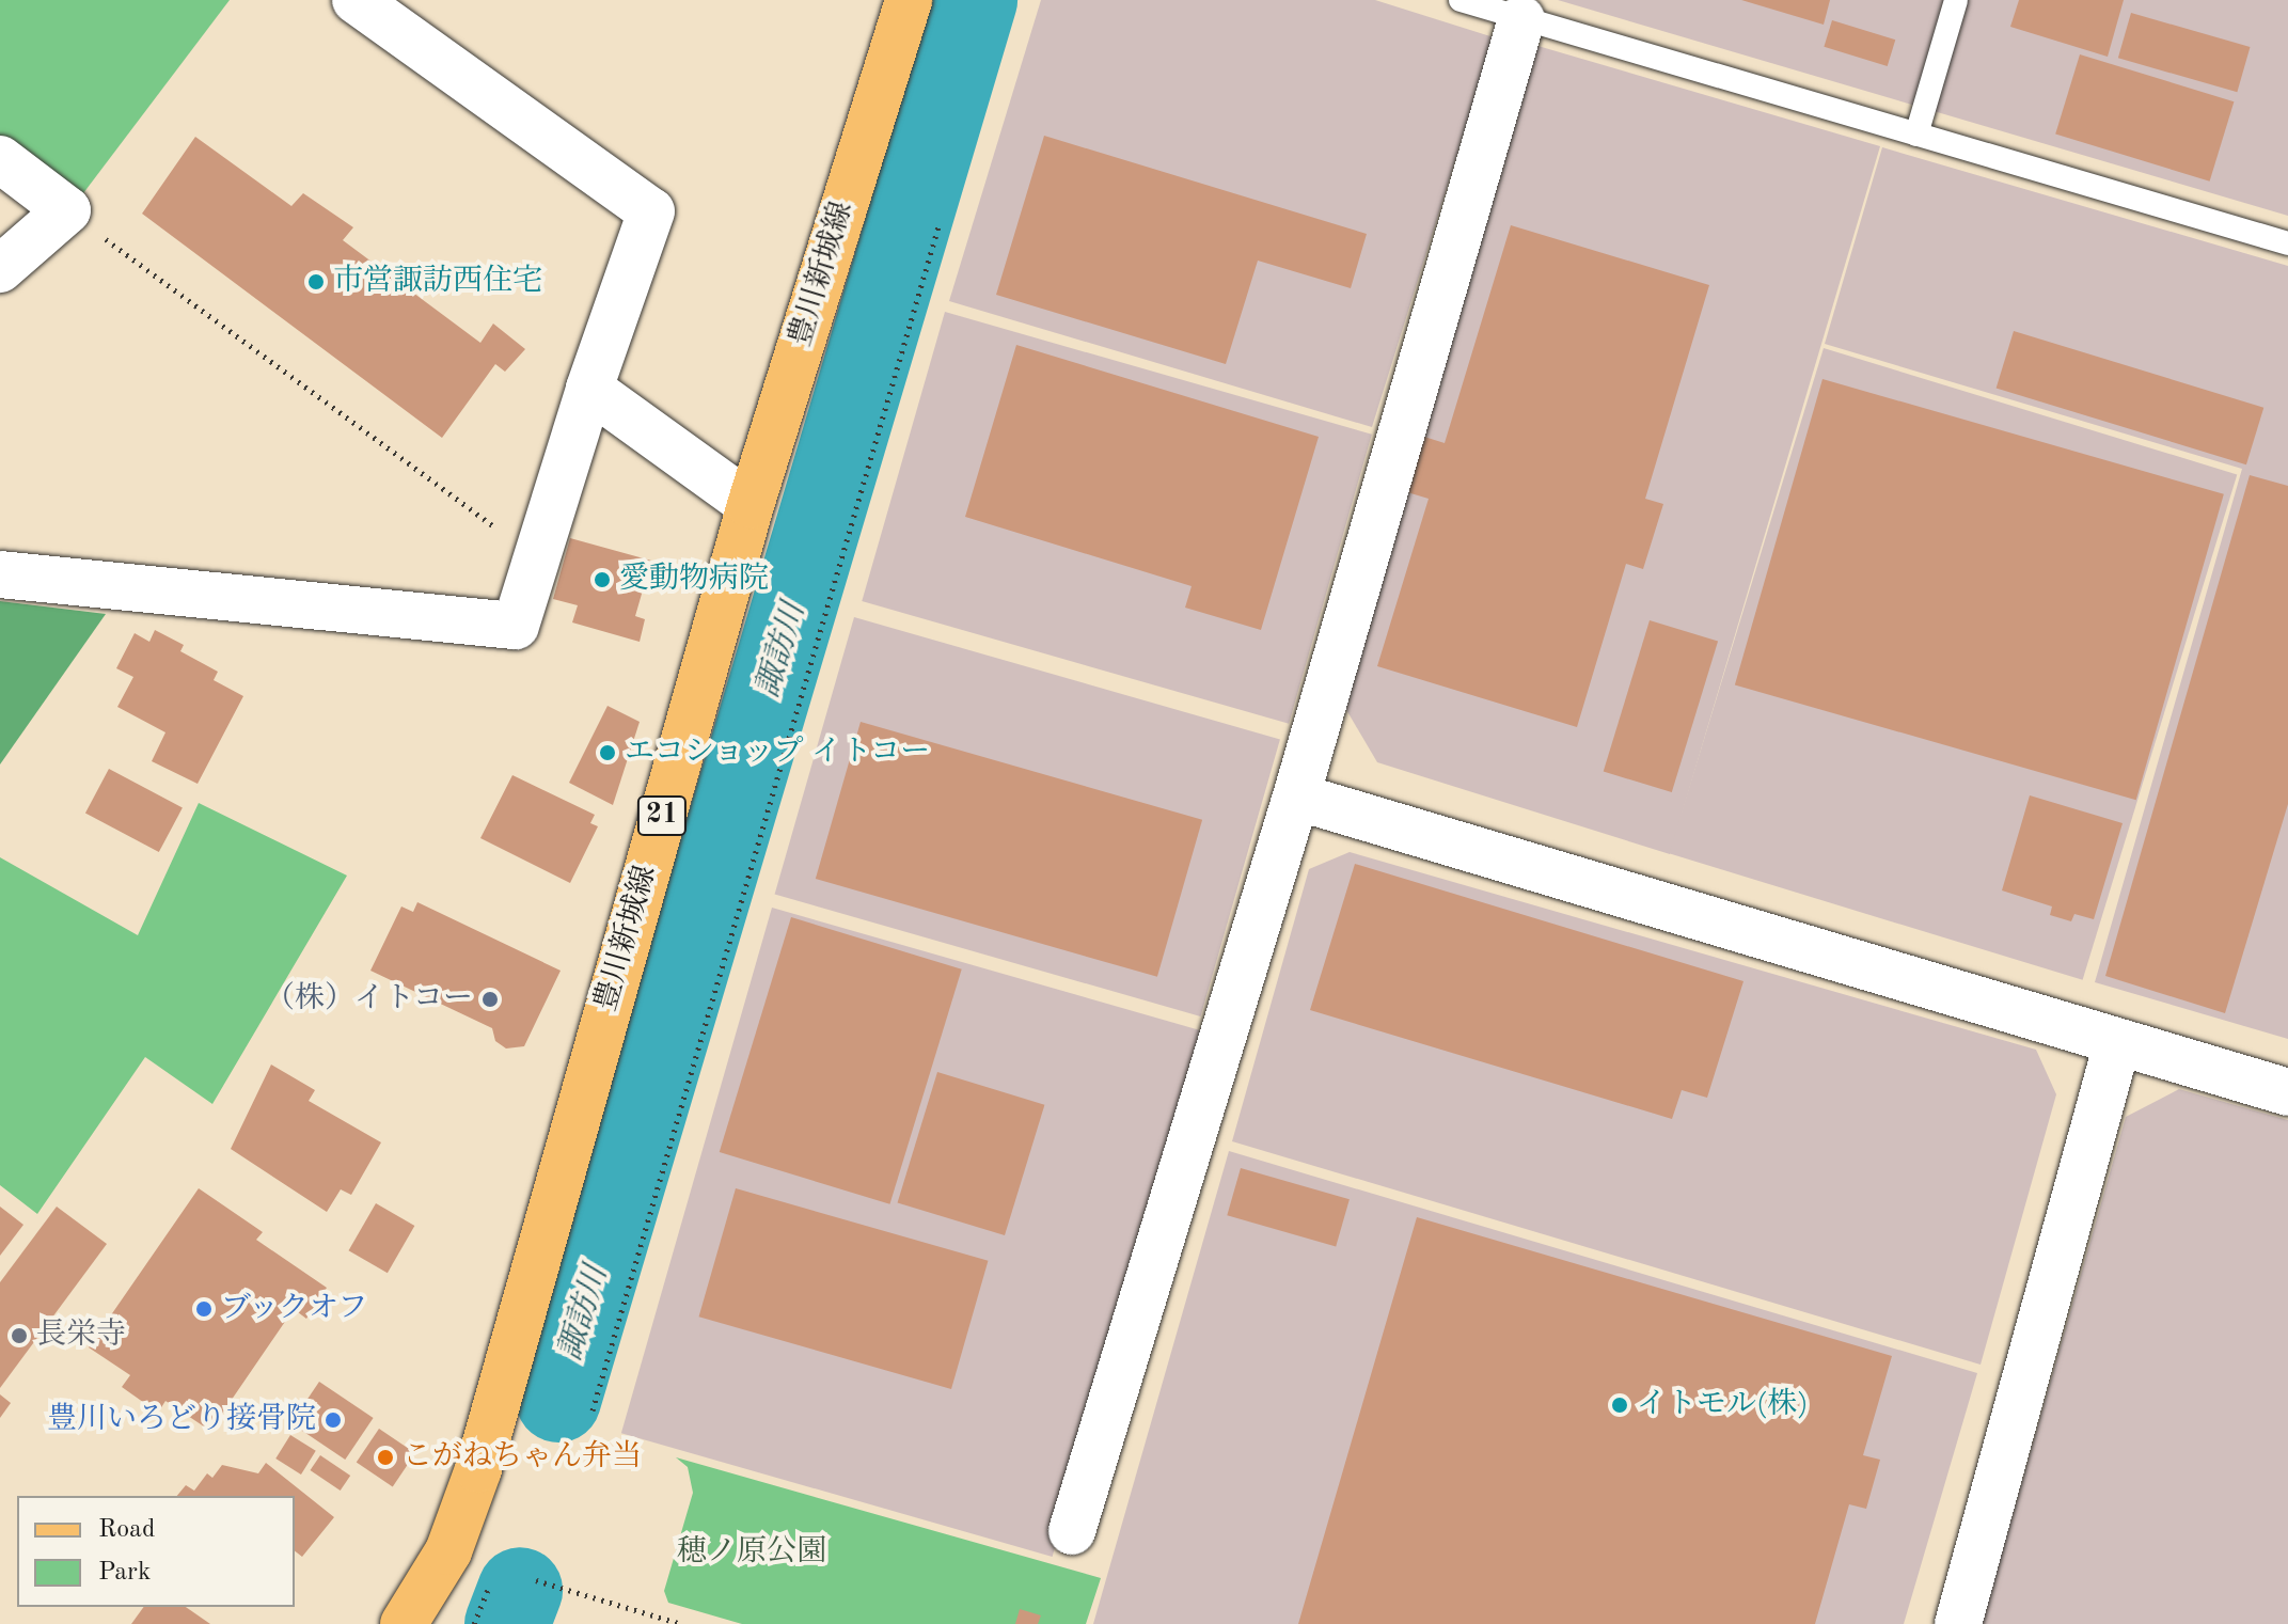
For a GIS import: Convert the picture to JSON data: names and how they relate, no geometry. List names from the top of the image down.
{
  "streets": {
    "main road": ["豊川新城線", "21"]
  },
  "water": ["諏訪川"],
  "parks": ["穂ノ原公園"],
  "places": [
    "市営諏訪西住宅",
    "愛動物病院",
    "エコショップ イトコー",
    "（株）イトコー",
    "ブックオフ",
    "長栄寺",
    "イトモル(株)",
    "豊川いろどり接骨院",
    "こがねちゃん弁当"
  ],
  "legend": ["Road", "Park"]
}
